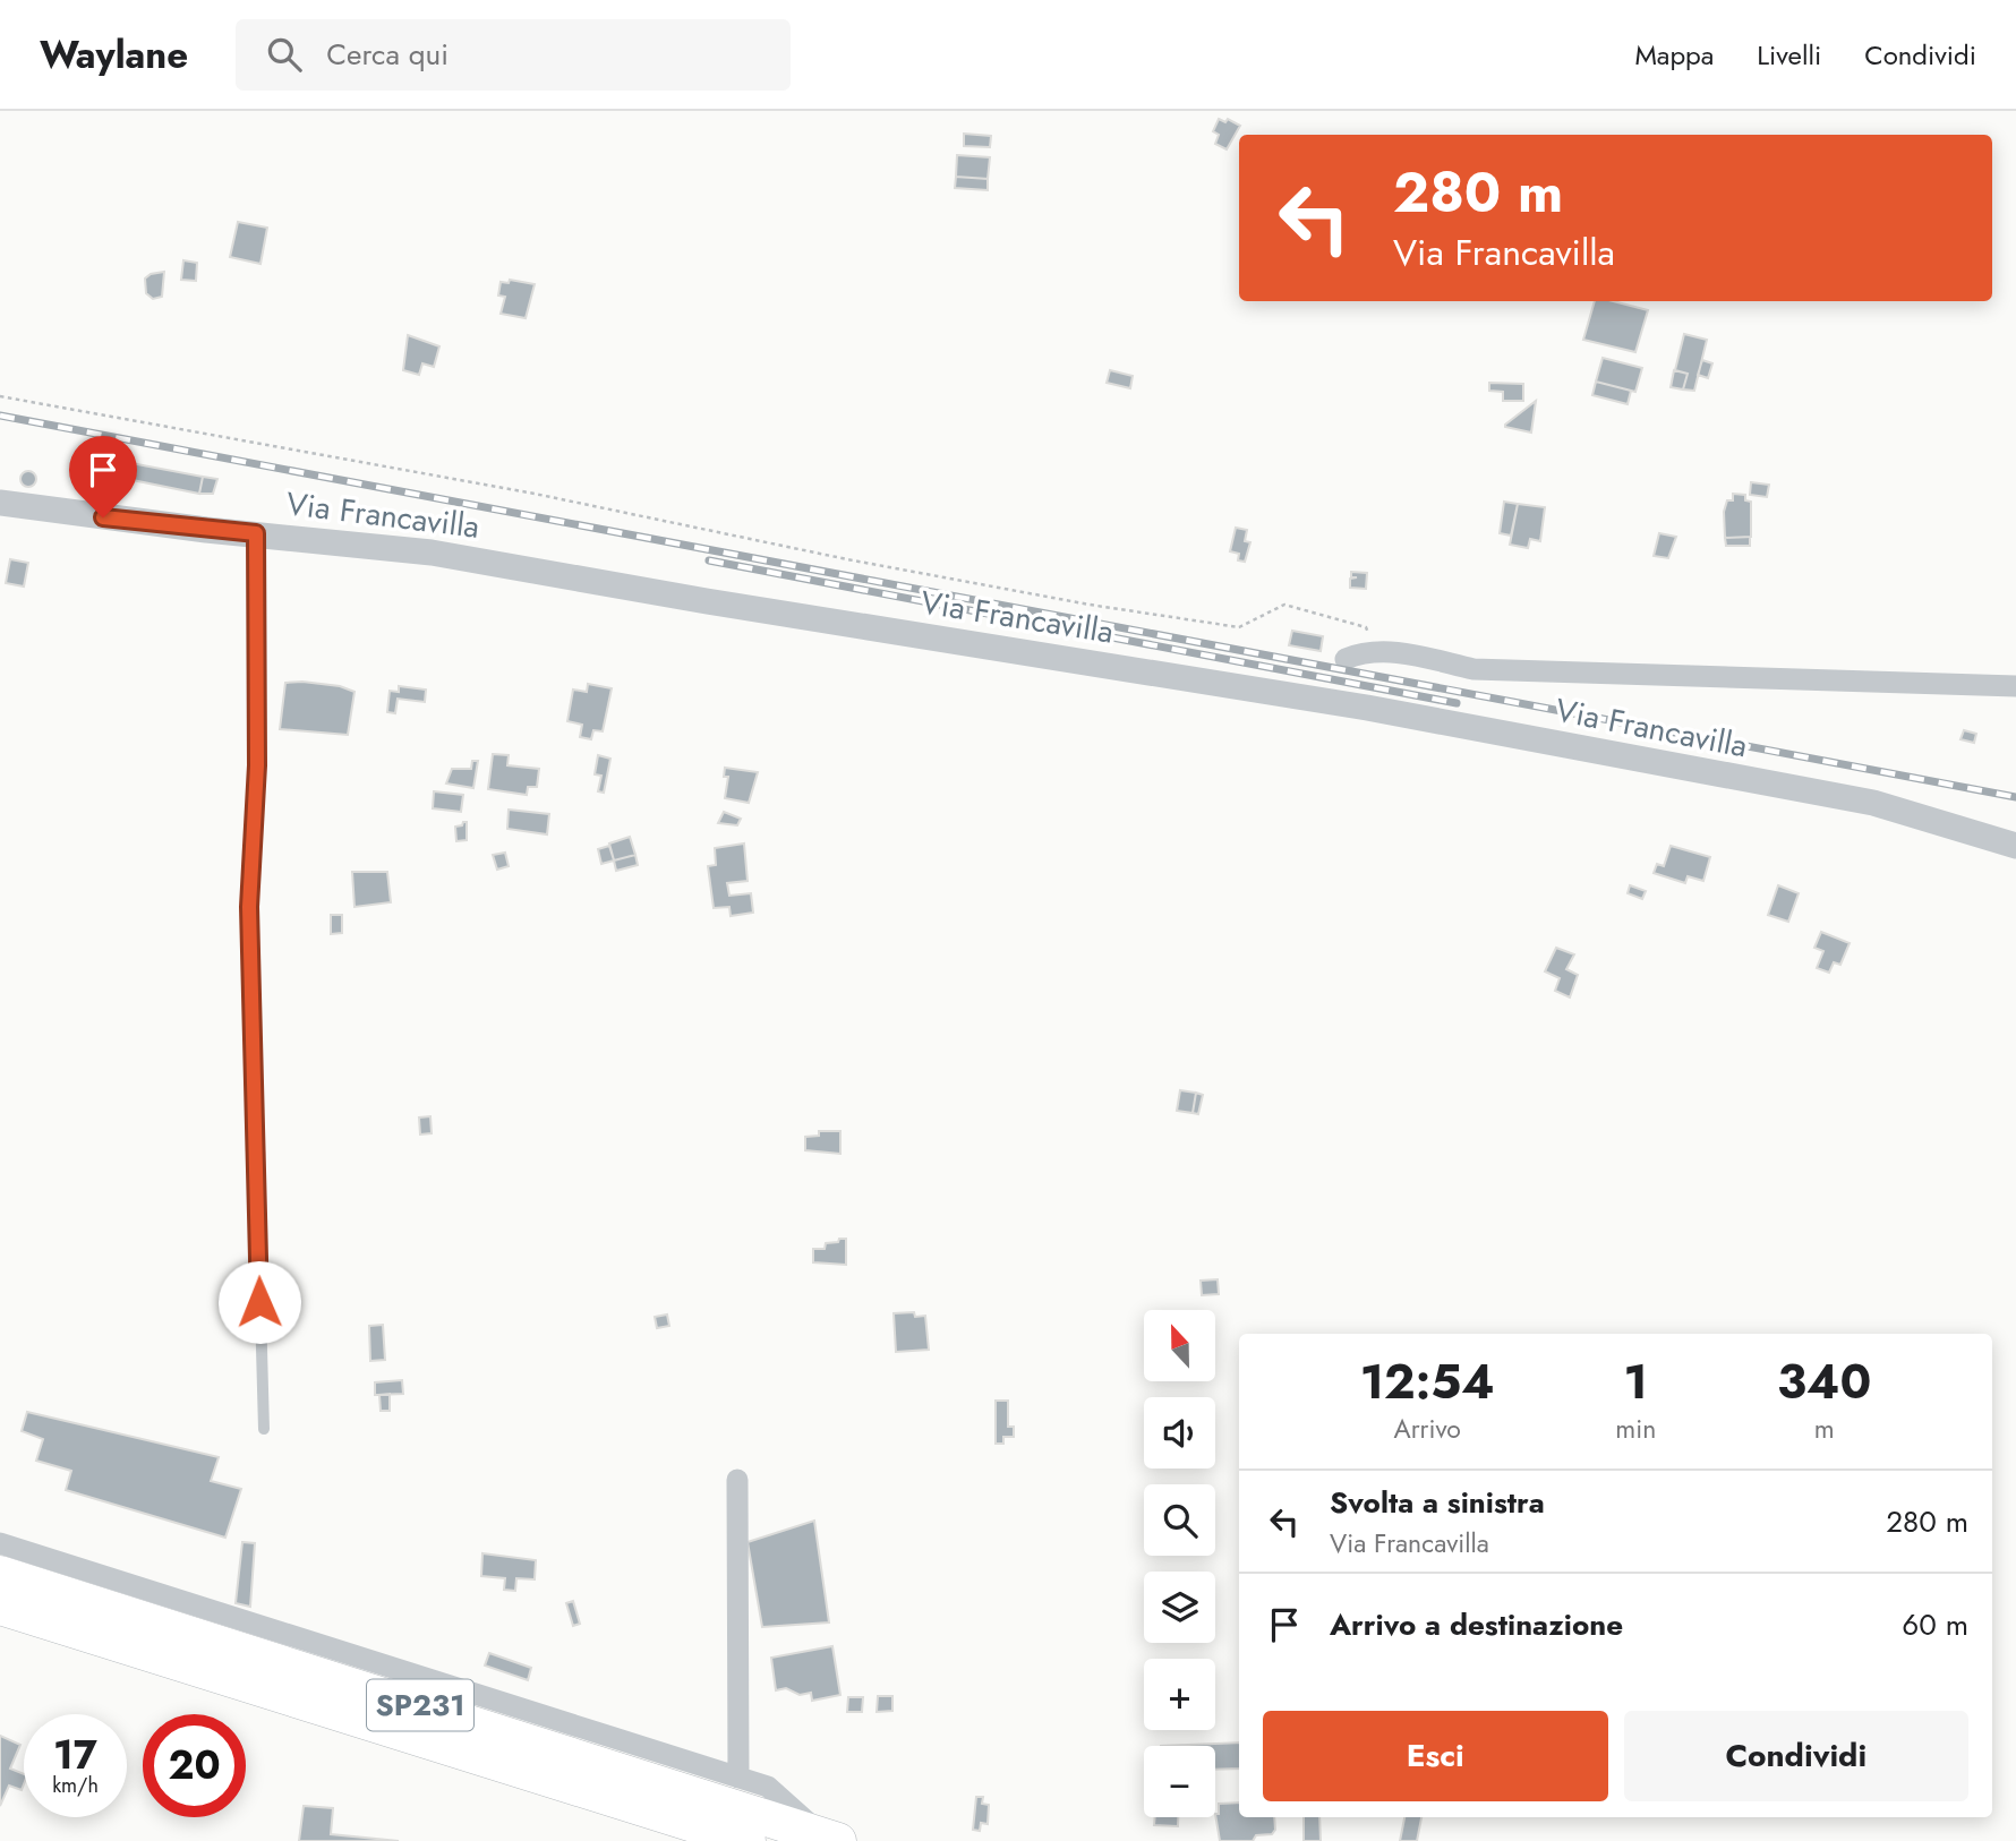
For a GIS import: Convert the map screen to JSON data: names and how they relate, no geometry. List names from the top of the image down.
{
  "streets": {
    "highway": ["SP231"],
    "street": ["Via Francavilla"]
  },
  "north": "top",
  "page": {
    "header": "Waylane",
    "search": "Cerca qui",
    "nav": ["Mappa", "Livelli", "Condividi"],
    "turn": ["280 m", "Via Francavilla"],
    "map_buttons": ["+", "−"],
    "eta": [
      "12:54",
      "Arrivo",
      "1",
      "min",
      "340",
      "m"
    ],
    "list": [
      {
        "name": "Svolta a sinistra",
        "note": "Via Francavilla",
        "value": "280 m"
      },
      {
        "name": "Arrivo a destinazione",
        "value": "60 m"
      }
    ],
    "buttons": ["Esci", "Condividi"],
    "speed": "17 km/h",
    "limit": "20"
  }
}
